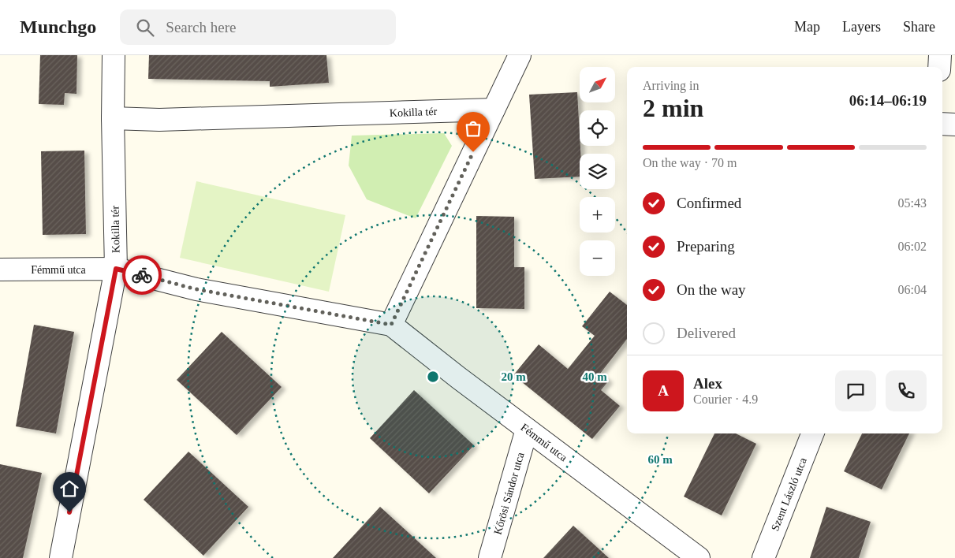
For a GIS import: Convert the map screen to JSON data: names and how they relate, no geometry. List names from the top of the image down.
{
  "streets": {
    "street": [
      "Kokilla tér",
      "Fémmű utca",
      "Kőrösi Sándor utca",
      "Szent László utca"
    ]
  },
  "crossings": [
    ["Kokilla tér", "Fémmű utca"],
    ["Fémmű utca", "Kőrösi Sándor utca"]
  ],
  "north": "top right",
  "page": {
    "header": "Munchgo",
    "search": "Search here",
    "nav": ["Map", "Layers", "Share"],
    "map_buttons": ["+", "−"],
    "heading": ["2 min", "Arriving in", "06:14–06:19"],
    "panel": ["Alex", "Courier · 4.9"],
    "bar": "On the way · 70 m",
    "list": [
      ["Confirmed", "05:43"],
      ["Preparing", "06:02"],
      ["On the way", "06:04"],
      "Delivered"
    ],
    "round": "A"
  },
  "rings": ["20 m", "40 m", "60 m"]
}
